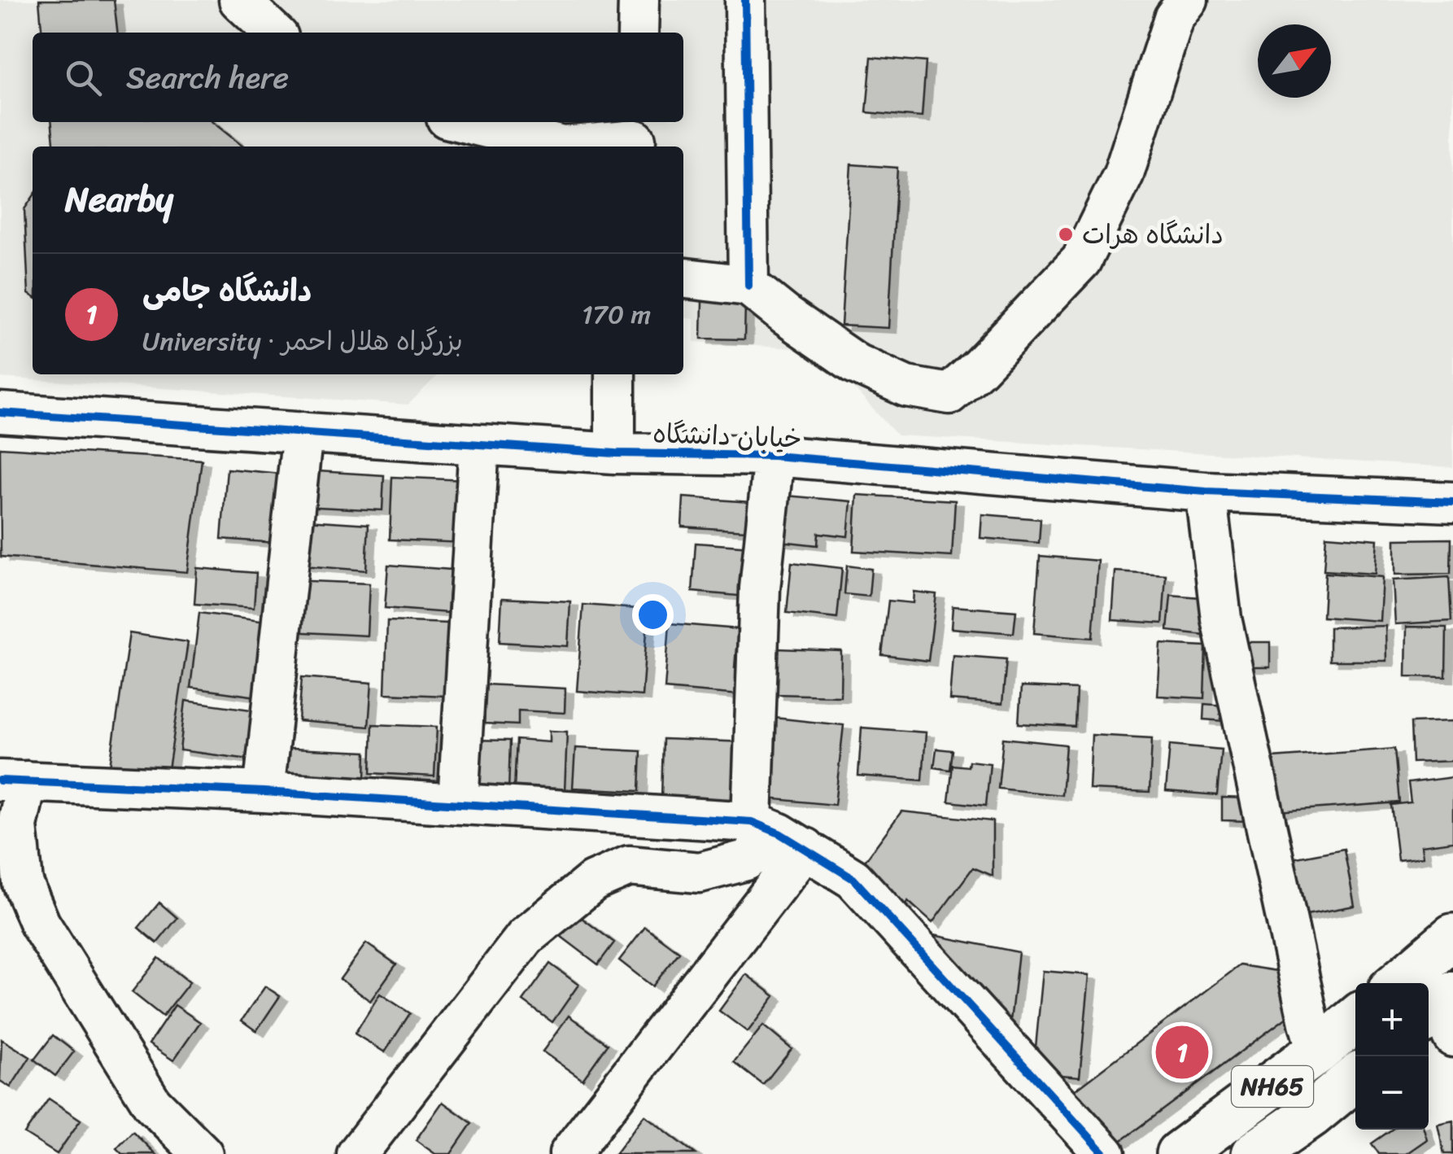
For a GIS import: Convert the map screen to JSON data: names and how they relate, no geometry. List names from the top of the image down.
{
  "streets": {
    "highway": ["NH65"],
    "street": ["خیابان دانشگاه"]
  },
  "places": ["دانشگاه هرات"],
  "north": "top right",
  "page": {
    "search": "Search here",
    "heading": "Nearby",
    "list": [
      {
        "mark": "1",
        "name": "دانشگاه جامی",
        "note": "University · بزرگراه هلال احمر",
        "value": "170 m"
      }
    ],
    "map_buttons": ["+", "−"],
    "pins": "1"
  }
}
